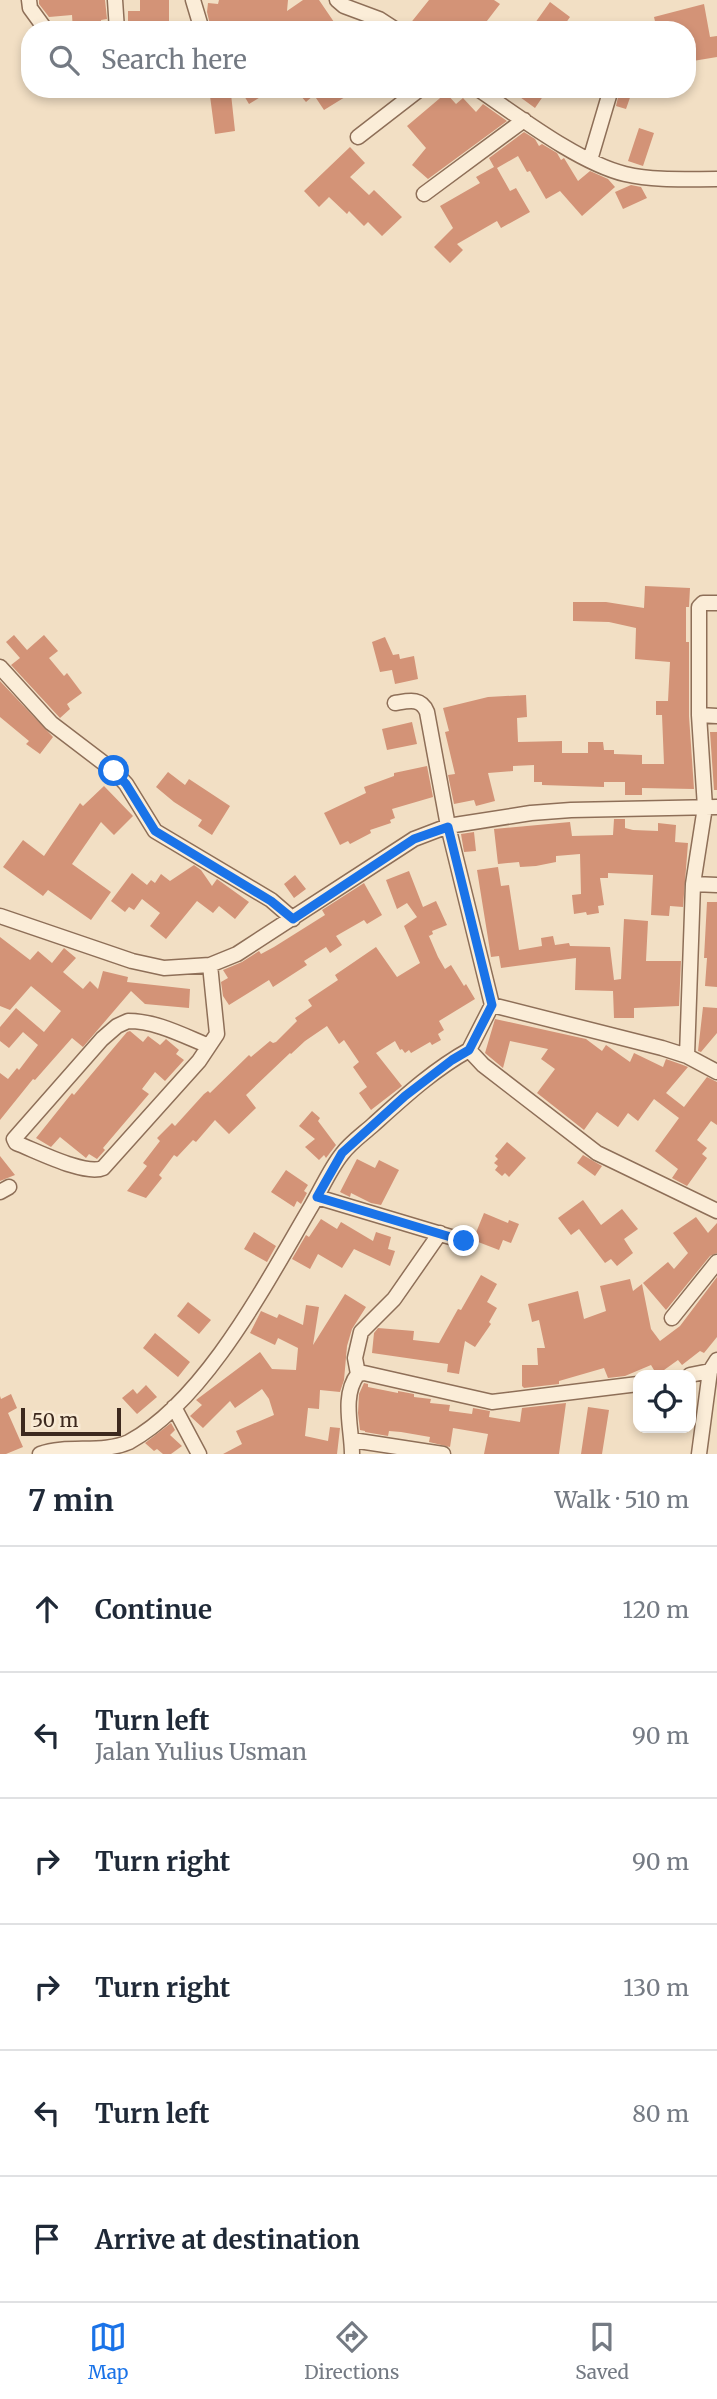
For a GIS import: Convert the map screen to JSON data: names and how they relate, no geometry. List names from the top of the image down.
{
  "scale_bar": "50 m",
  "page": {
    "search": "Search here",
    "scale": "50 m",
    "heading": ["7 min", "Walk · 510 m"],
    "list": [
      ["Continue", "120 m"],
      ["Turn left", "Jalan Yulius Usman", "90 m"],
      ["Turn right", "90 m"],
      ["Turn right", "130 m"],
      ["Turn left", "80 m"],
      "Arrive at destination"
    ],
    "nav": ["Map", "Directions", "Saved"]
  }
}
